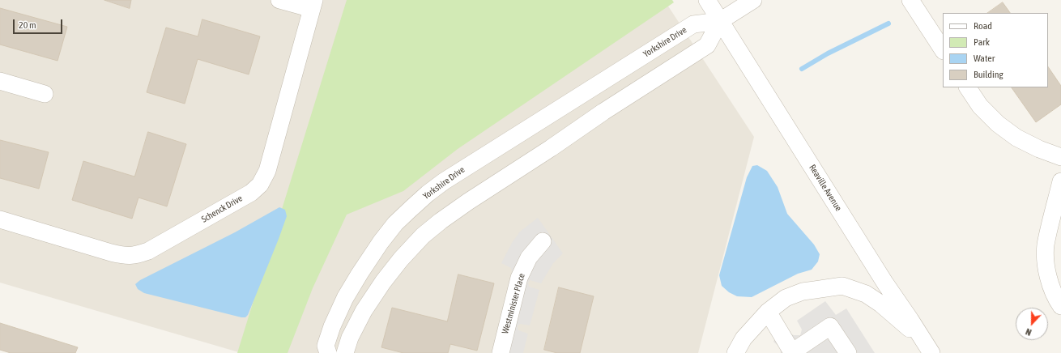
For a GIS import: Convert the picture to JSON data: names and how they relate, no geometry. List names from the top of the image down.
{
  "streets": {
    "street": [
      "Yorkshire Drive",
      "Reaville Avenue",
      "Schenck Drive",
      "Westminister Place"
    ]
  },
  "crossings": [
    ["Yorkshire Drive", "Reaville Avenue"]
  ],
  "legend": [
    "Road",
    "Park",
    "Water",
    "Building"
  ],
  "scale_bar": "20 m",
  "north": "bottom"
}
